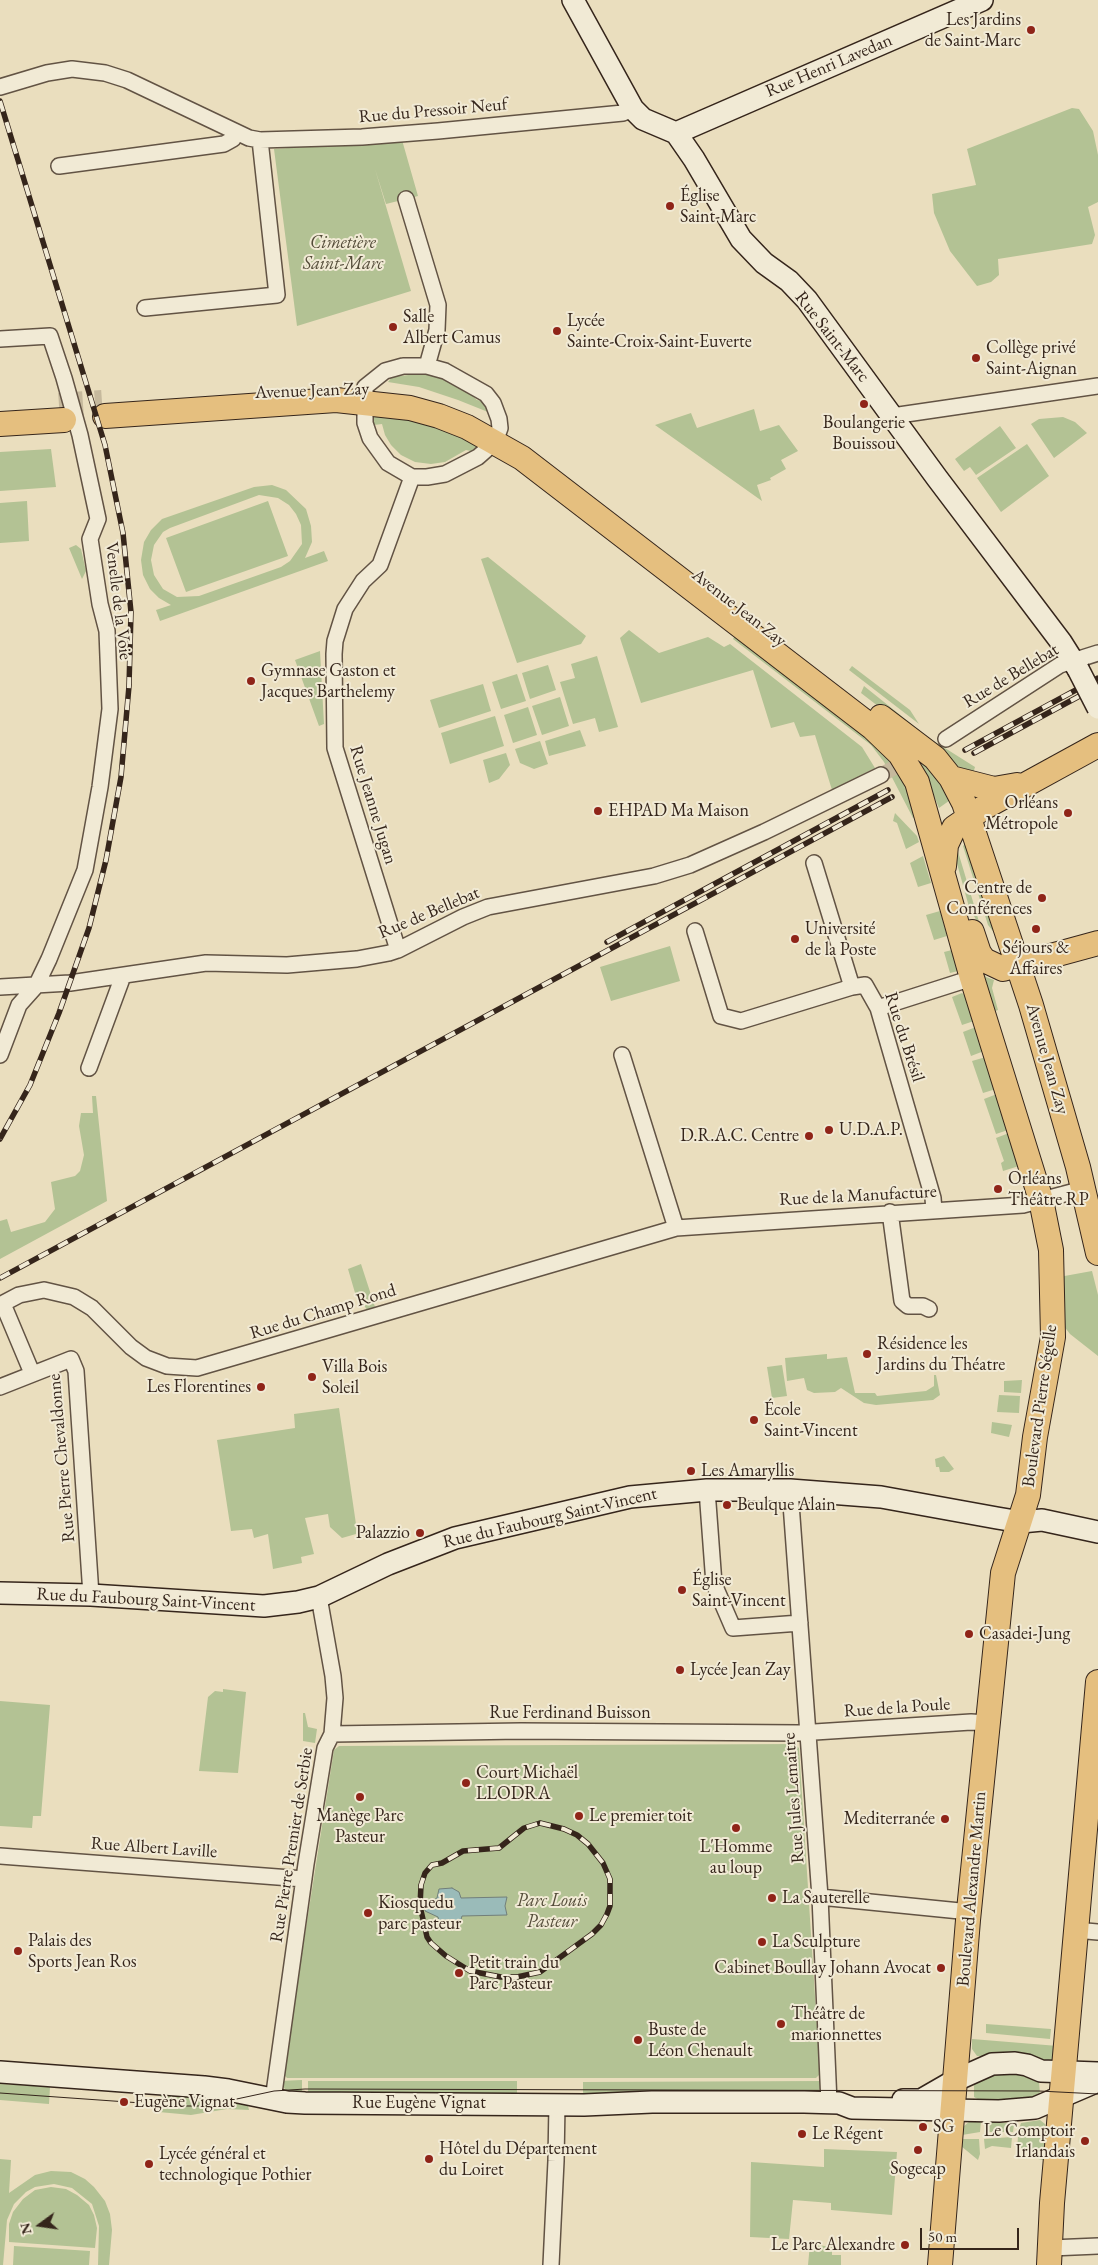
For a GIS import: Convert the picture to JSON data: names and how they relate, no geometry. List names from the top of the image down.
{
  "streets": {
    "main road": ["Avenue Jean Zay", "Boulevard Pierre Ségelle", "Boulevard Alexandre Martin"],
    "street": [
      "Rue Henri Lavedan",
      "Rue du Pressoir Neuf",
      "Rue Saint-Marc",
      "Venelle de la Voie",
      "Rue de Bellebat",
      "Rue Jeanne Jugan",
      "Rue du Brésil",
      "Rue de la Manufacture",
      "Rue du Champ Rond",
      "Rue Pierre Chevaldonne",
      "Rue du Faubourg Saint-Vincent",
      "Rue de la Poule",
      "Rue Ferdinand Buisson",
      "Rue Jules Lemaitre",
      "Rue Pierre Premier de Serbie",
      "Rue Albert Laville",
      "Rue Eugène Vignat"
    ]
  },
  "crossings": [
    ["Rue Henri Lavedan", "Rue Saint-Marc"],
    ["Rue Saint-Marc", "Rue de Bellebat"],
    ["Avenue Jean Zay", "Rue de la Manufacture"],
    ["Venelle de la Voie", "Rue de Bellebat"],
    ["Rue de Bellebat", "Rue Jeanne Jugan"],
    ["Rue du Brésil", "Rue de la Manufacture"],
    ["Rue de la Manufacture", "Rue du Champ Rond"],
    ["Rue de la Manufacture", "Boulevard Pierre Ségelle"],
    ["Rue du Champ Rond", "Rue Pierre Chevaldonne"],
    ["Boulevard Pierre Ségelle", "Rue du Faubourg Saint-Vincent"],
    ["Boulevard Pierre Ségelle", "Boulevard Alexandre Martin"],
    ["Rue Pierre Chevaldonne", "Rue du Faubourg Saint-Vincent"],
    ["Rue du Faubourg Saint-Vincent", "Rue Jules Lemaitre"],
    ["Rue du Faubourg Saint-Vincent", "Rue Pierre Premier de Serbie"],
    ["Rue du Faubourg Saint-Vincent", "Boulevard Alexandre Martin"],
    ["Rue de la Poule", "Rue Ferdinand Buisson"],
    ["Rue de la Poule", "Rue Jules Lemaitre"],
    ["Rue de la Poule", "Boulevard Alexandre Martin"],
    ["Rue Ferdinand Buisson", "Rue Jules Lemaitre"],
    ["Rue Ferdinand Buisson", "Rue Pierre Premier de Serbie"],
    ["Rue Jules Lemaitre", "Rue Eugène Vignat"],
    ["Rue Pierre Premier de Serbie", "Rue Albert Laville"],
    ["Rue Pierre Premier de Serbie", "Rue Eugène Vignat"],
    ["Boulevard Alexandre Martin", "Rue Eugène Vignat"]
  ],
  "parks": ["Cimetière Saint-Marc", "Parc Louis Pasteur"],
  "places": [
    "Les Jardins de Saint-Marc",
    "Église Saint-Marc",
    "Salle Albert Camus",
    "Lycée Sainte-Croix-Saint-Euverte",
    "Collège privé Saint-Aignan",
    "Boulangerie Bouissou",
    "Gymnase Gaston et Jacques Barthelemy",
    "EHPAD Ma Maison",
    "Orléans Métropole",
    "Centre de Conférences",
    "Séjours & Affaires",
    "Université de la Poste",
    "U.D.A.P.",
    "D.R.A.C. Centre",
    "Orléans Théâtre RP",
    "Résidence les Jardins du Théatre",
    "Villa Bois Soleil",
    "Les Florentines",
    "École Saint-Vincent",
    "Les Amaryllis",
    "Beulque Alain",
    "Palazzio",
    "Église Saint-Vincent",
    "Casadei-Jung",
    "Lycée Jean Zay",
    "Court Michaël LLODRA",
    "Manège Parc Pasteur",
    "Le premier toit",
    "Mediterranée",
    "L'Homme au loup",
    "La Sauterelle",
    "Kiosquedu parc pasteur",
    "La Sculpture",
    "Palais des Sports Jean Ros",
    "Cabinet Boullay Johann Avocat",
    "Petit train du Parc Pasteur",
    "Théâtre de marionnettes",
    "Buste de Léon Chenault",
    "Eugène Vignat",
    "SG",
    "Le Régent",
    "Le Comptoir Irlandais",
    "Sogecap",
    "Hôtel du Département du Loiret",
    "Lycée général et technologique Pothier",
    "Le Parc Alexandre"
  ],
  "scale_bar": "50 m",
  "north": "left"
}
